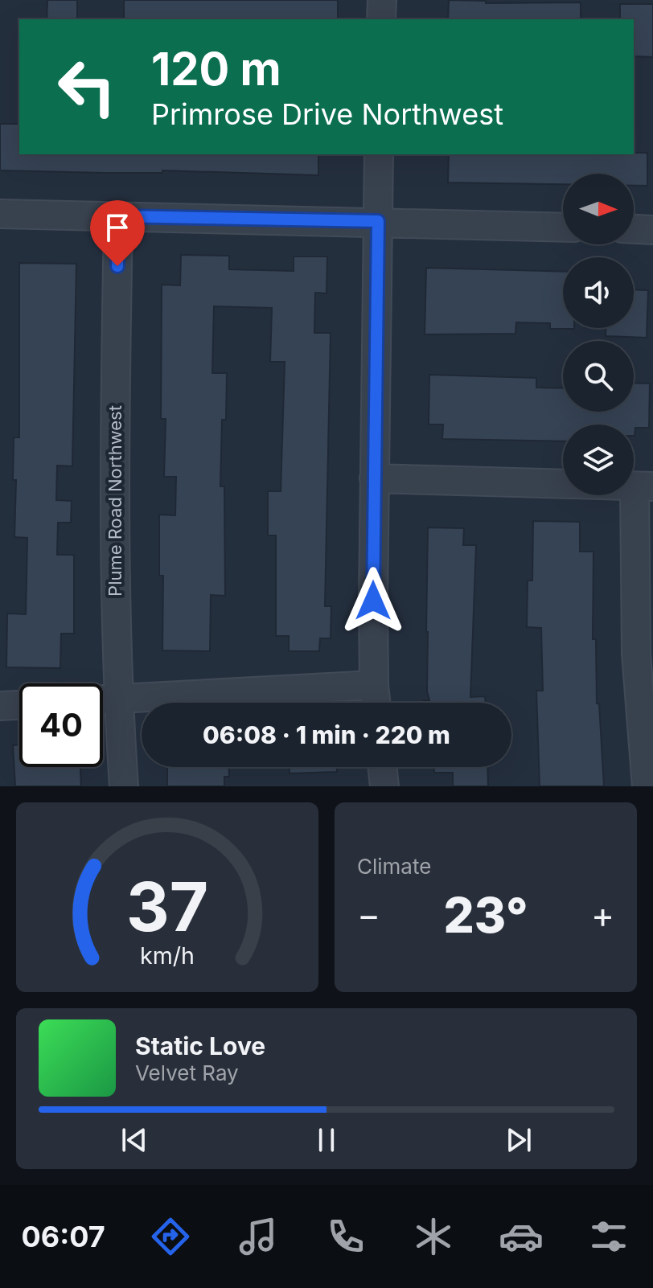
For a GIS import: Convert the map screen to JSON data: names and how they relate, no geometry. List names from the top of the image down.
{
  "streets": {
    "street": ["Plume Road Northwest"]
  },
  "north": "right",
  "page": {
    "turn": ["120 m", "Primrose Drive Northwest"],
    "limit": "40",
    "trip": "06:08 · 1 min · 220 m",
    "tile": "Climate",
    "heat": ["−", "23°", "+"],
    "song": ["Static Love", "Velvet Ray"],
    "tabs": "06:07",
    "gauge": ["37", "km/h"]
  }
}
